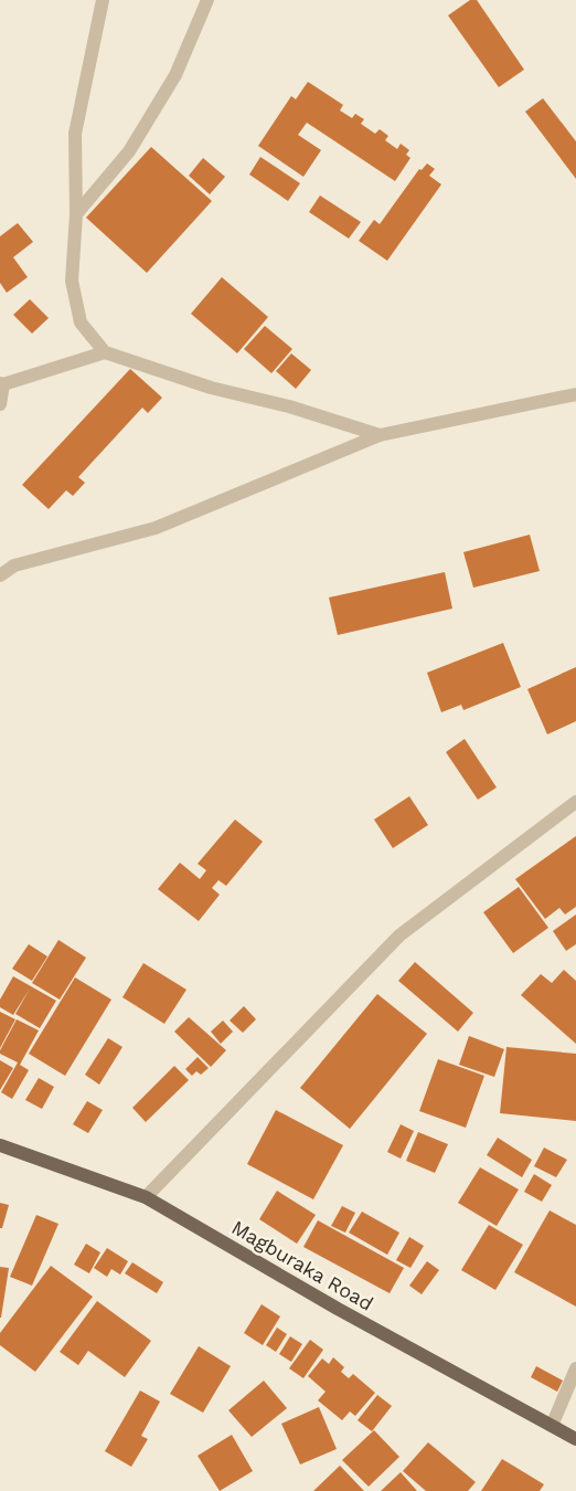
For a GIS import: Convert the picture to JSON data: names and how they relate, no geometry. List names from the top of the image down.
{
  "streets": {
    "main road": ["Magburaka Road"]
  }
}
